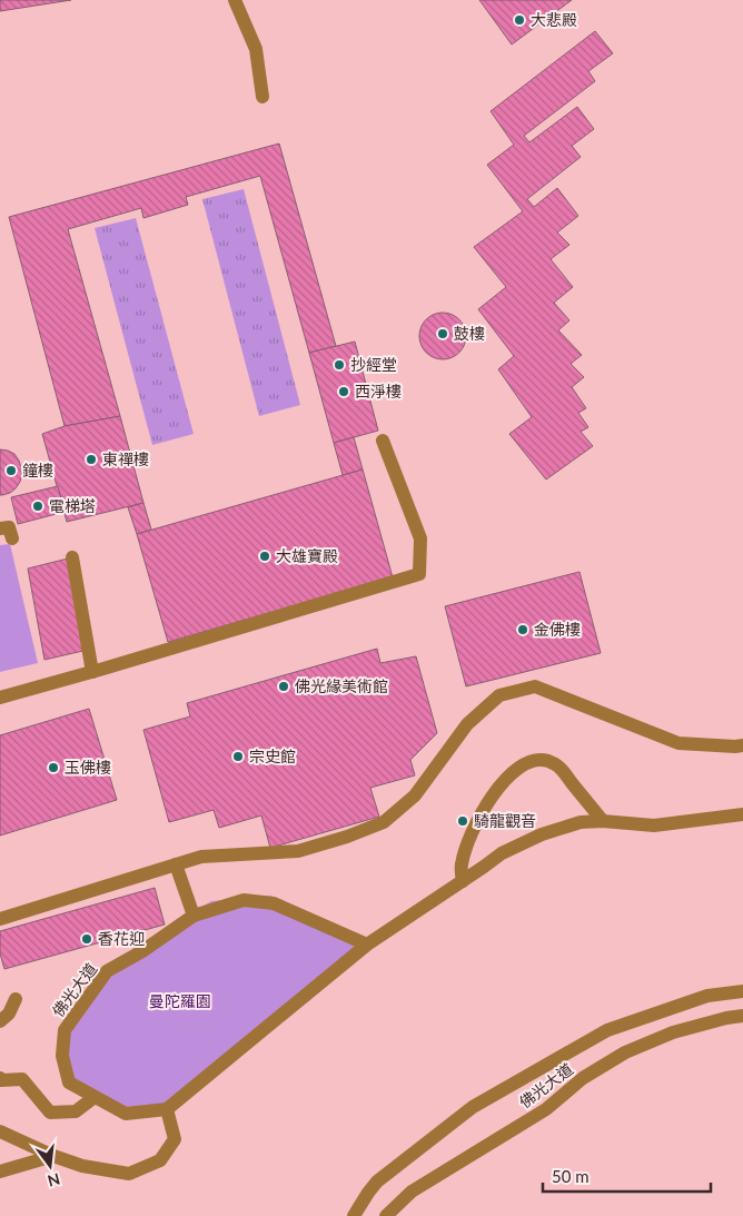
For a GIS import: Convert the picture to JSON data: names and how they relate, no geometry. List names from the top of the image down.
{
  "streets": {
    "street": ["佛光大道"]
  },
  "parks": ["曼陀羅園"],
  "places": [
    "大悲殿",
    "鼓樓",
    "抄經堂",
    "西淨樓",
    "東禪樓",
    "鐘樓",
    "電梯塔",
    "大雄寶殿",
    "金佛樓",
    "佛光緣美術館",
    "宗史館",
    "玉佛樓",
    "騎龍觀音",
    "香花迎"
  ],
  "scale_bar": "50 m",
  "north": "bottom"
}
